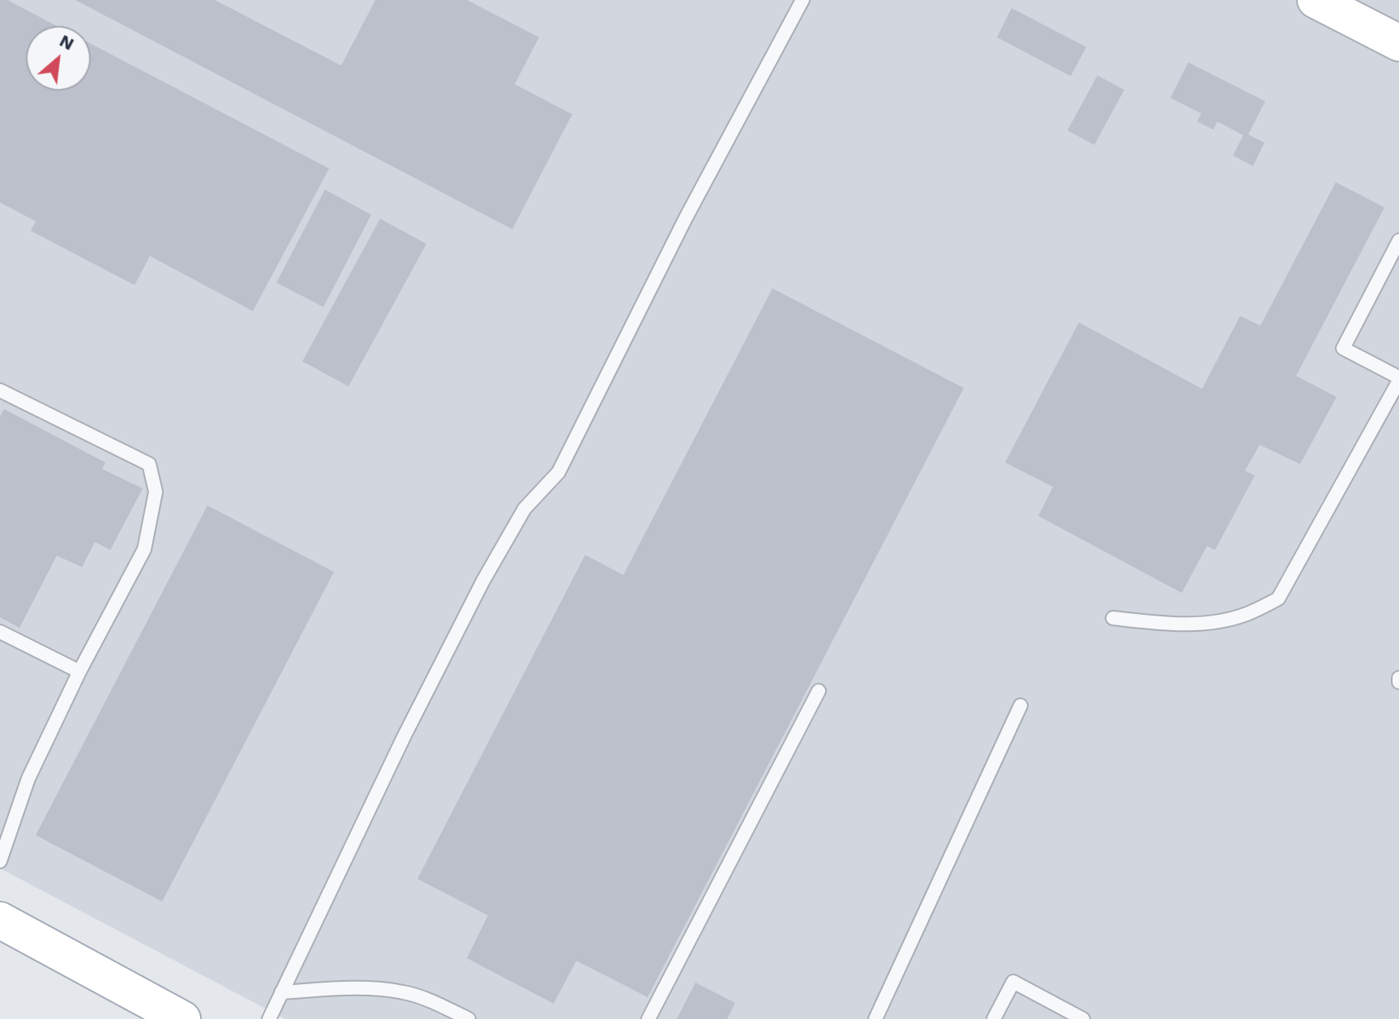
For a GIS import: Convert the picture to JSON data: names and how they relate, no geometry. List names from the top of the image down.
{
  "north": "top right"
}
